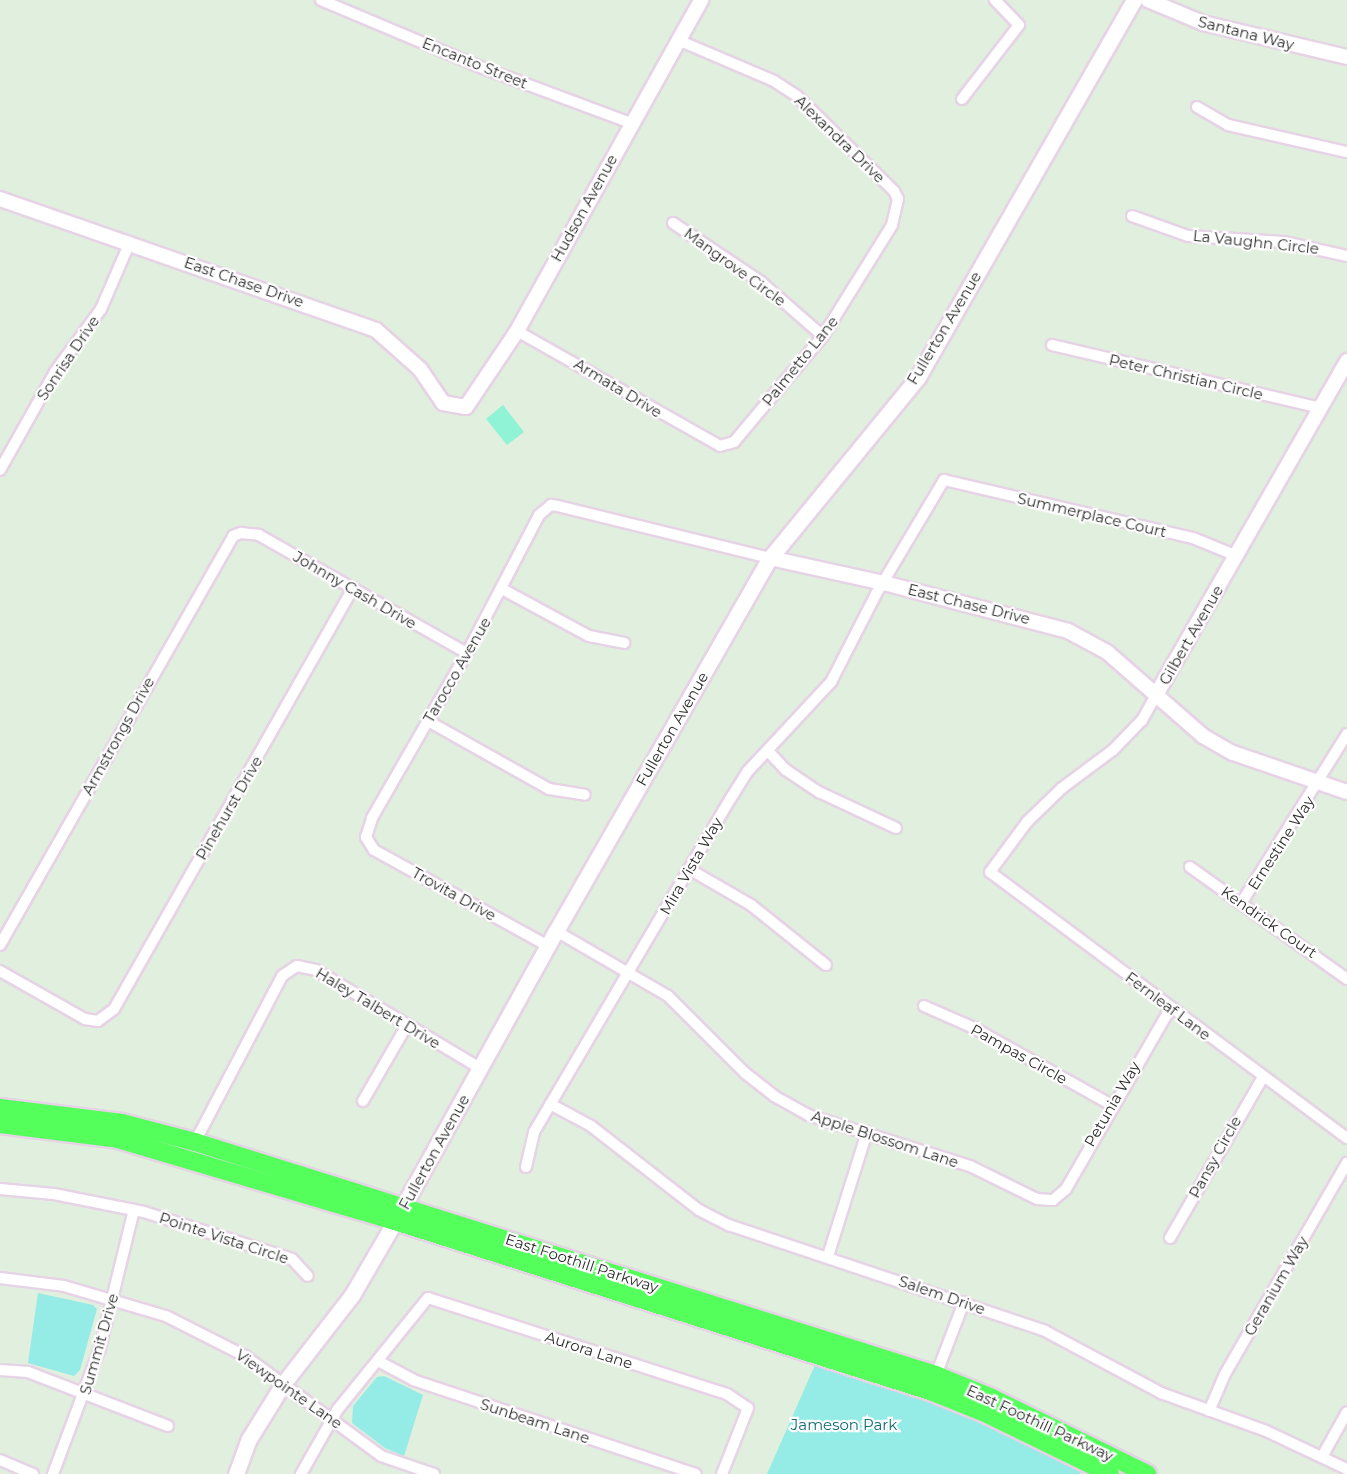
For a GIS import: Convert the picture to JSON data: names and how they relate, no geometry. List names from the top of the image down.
{
  "streets": {
    "main road": ["Fullerton Avenue", "East Foothill Parkway"],
    "street": [
      "Santana Way",
      "Encanto Street",
      "Alexandra Drive",
      "Hudson Avenue",
      "La Vaughn Circle",
      "Mangrove Circle",
      "East Chase Drive",
      "Sonrisa Drive",
      "Palmetto Lane",
      "Peter Christian Circle",
      "Armata Drive",
      "Summerplace Court",
      "Johnny Cash Drive",
      "Gilbert Avenue",
      "Tarocco Avenue",
      "Armstrongs Drive",
      "Pinehurst Drive",
      "Ernestine Way",
      "Mira Vista Way",
      "Trovita Drive",
      "Kendrick Court",
      "Fernleaf Lane",
      "Haley Talbert Drive",
      "Pampas Circle",
      "Petunia Way",
      "Apple Blossom Lane",
      "Pansy Circle",
      "Pointe Vista Circle",
      "Geranium Way",
      "Salem Drive",
      "Summit Drive",
      "Aurora Lane",
      "Viewpointe Lane",
      "Sunbeam Lane"
    ]
  },
  "crossings": [
    ["Encanto Street", "Hudson Avenue"],
    ["Alexandra Drive", "Hudson Avenue"],
    ["Alexandra Drive", "Palmetto Lane"],
    ["Hudson Avenue", "East Chase Drive"],
    ["Hudson Avenue", "Armata Drive"],
    ["Mangrove Circle", "Palmetto Lane"],
    ["East Chase Drive", "Fullerton Avenue"],
    ["East Chase Drive", "Sonrisa Drive"],
    ["East Chase Drive", "Gilbert Avenue"],
    ["East Chase Drive", "Tarocco Avenue"],
    ["East Chase Drive", "Ernestine Way"],
    ["East Chase Drive", "Mira Vista Way"],
    ["Fullerton Avenue", "Trovita Drive"],
    ["Fullerton Avenue", "Haley Talbert Drive"],
    ["Fullerton Avenue", "Apple Blossom Lane"],
    ["Fullerton Avenue", "East Foothill Parkway"],
    ["Fullerton Avenue", "Viewpointe Lane"],
    ["Palmetto Lane", "Armata Drive"],
    ["Peter Christian Circle", "Gilbert Avenue"],
    ["Summerplace Court", "Gilbert Avenue"],
    ["Summerplace Court", "Mira Vista Way"],
    ["Johnny Cash Drive", "Tarocco Avenue"],
    ["Johnny Cash Drive", "Armstrongs Drive"],
    ["Johnny Cash Drive", "Pinehurst Drive"],
    ["Gilbert Avenue", "Fernleaf Lane"],
    ["Tarocco Avenue", "Trovita Drive"],
    ["Ernestine Way", "Kendrick Court"],
    ["Mira Vista Way", "Apple Blossom Lane"],
    ["Mira Vista Way", "Salem Drive"],
    ["Fernleaf Lane", "Petunia Way"],
    ["Fernleaf Lane", "Pansy Circle"],
    ["Haley Talbert Drive", "East Foothill Parkway"],
    ["Pampas Circle", "Petunia Way"],
    ["Petunia Way", "Apple Blossom Lane"],
    ["Pointe Vista Circle", "Summit Drive"],
    ["Geranium Way", "Salem Drive"],
    ["Summit Drive", "Viewpointe Lane"],
    ["Aurora Lane", "Sunbeam Lane"]
  ],
  "parks": ["Jameson Park"]
}
